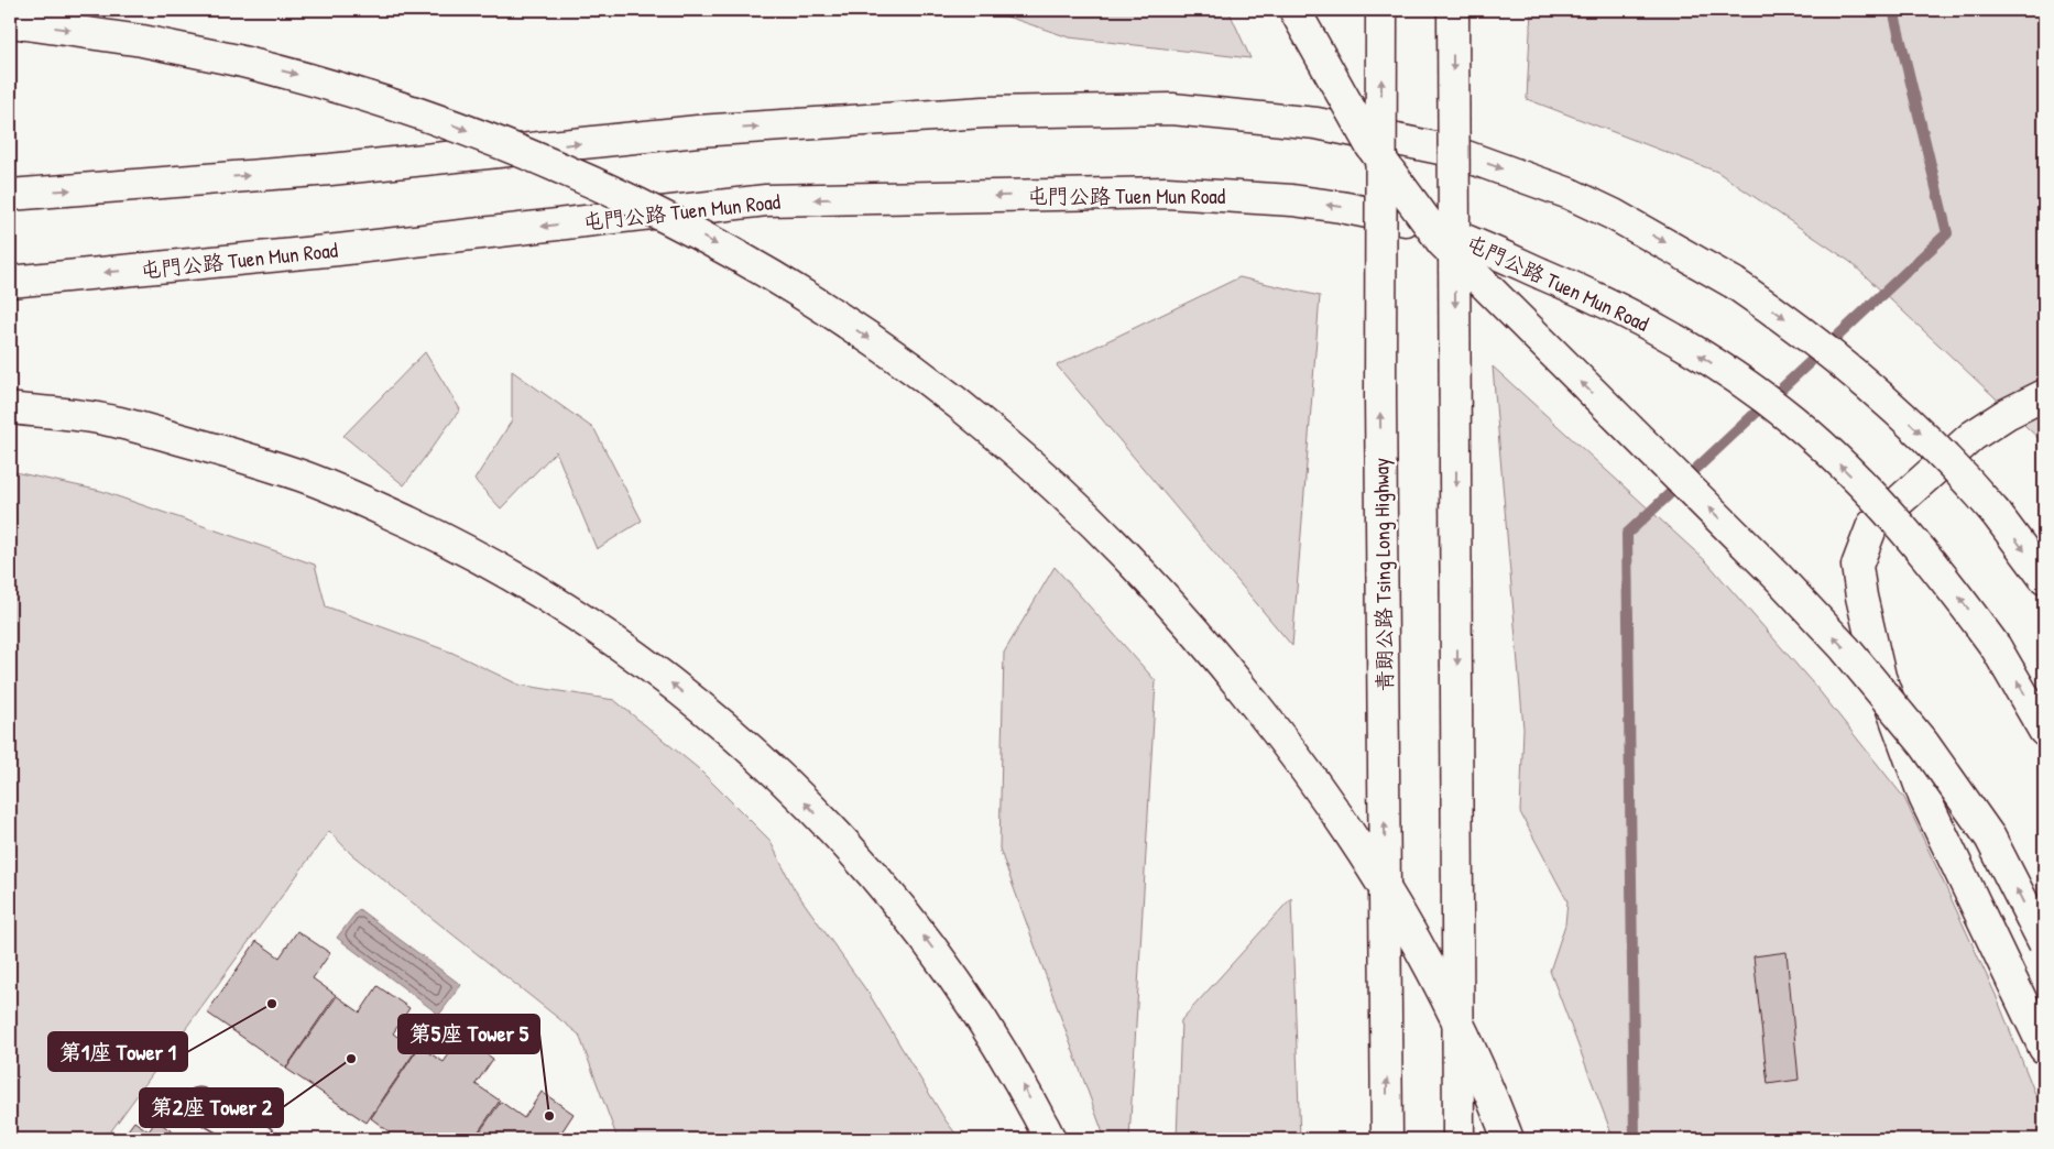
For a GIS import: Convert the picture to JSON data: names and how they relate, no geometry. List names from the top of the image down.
{
  "streets": {
    "main road": ["屯門公路 Tuen Mun Road", "青朗公路 Tsing Long Highway"]
  },
  "places": ["第1座 Tower 1", "第2座 Tower 2", "第5座 Tower 5"]
}
